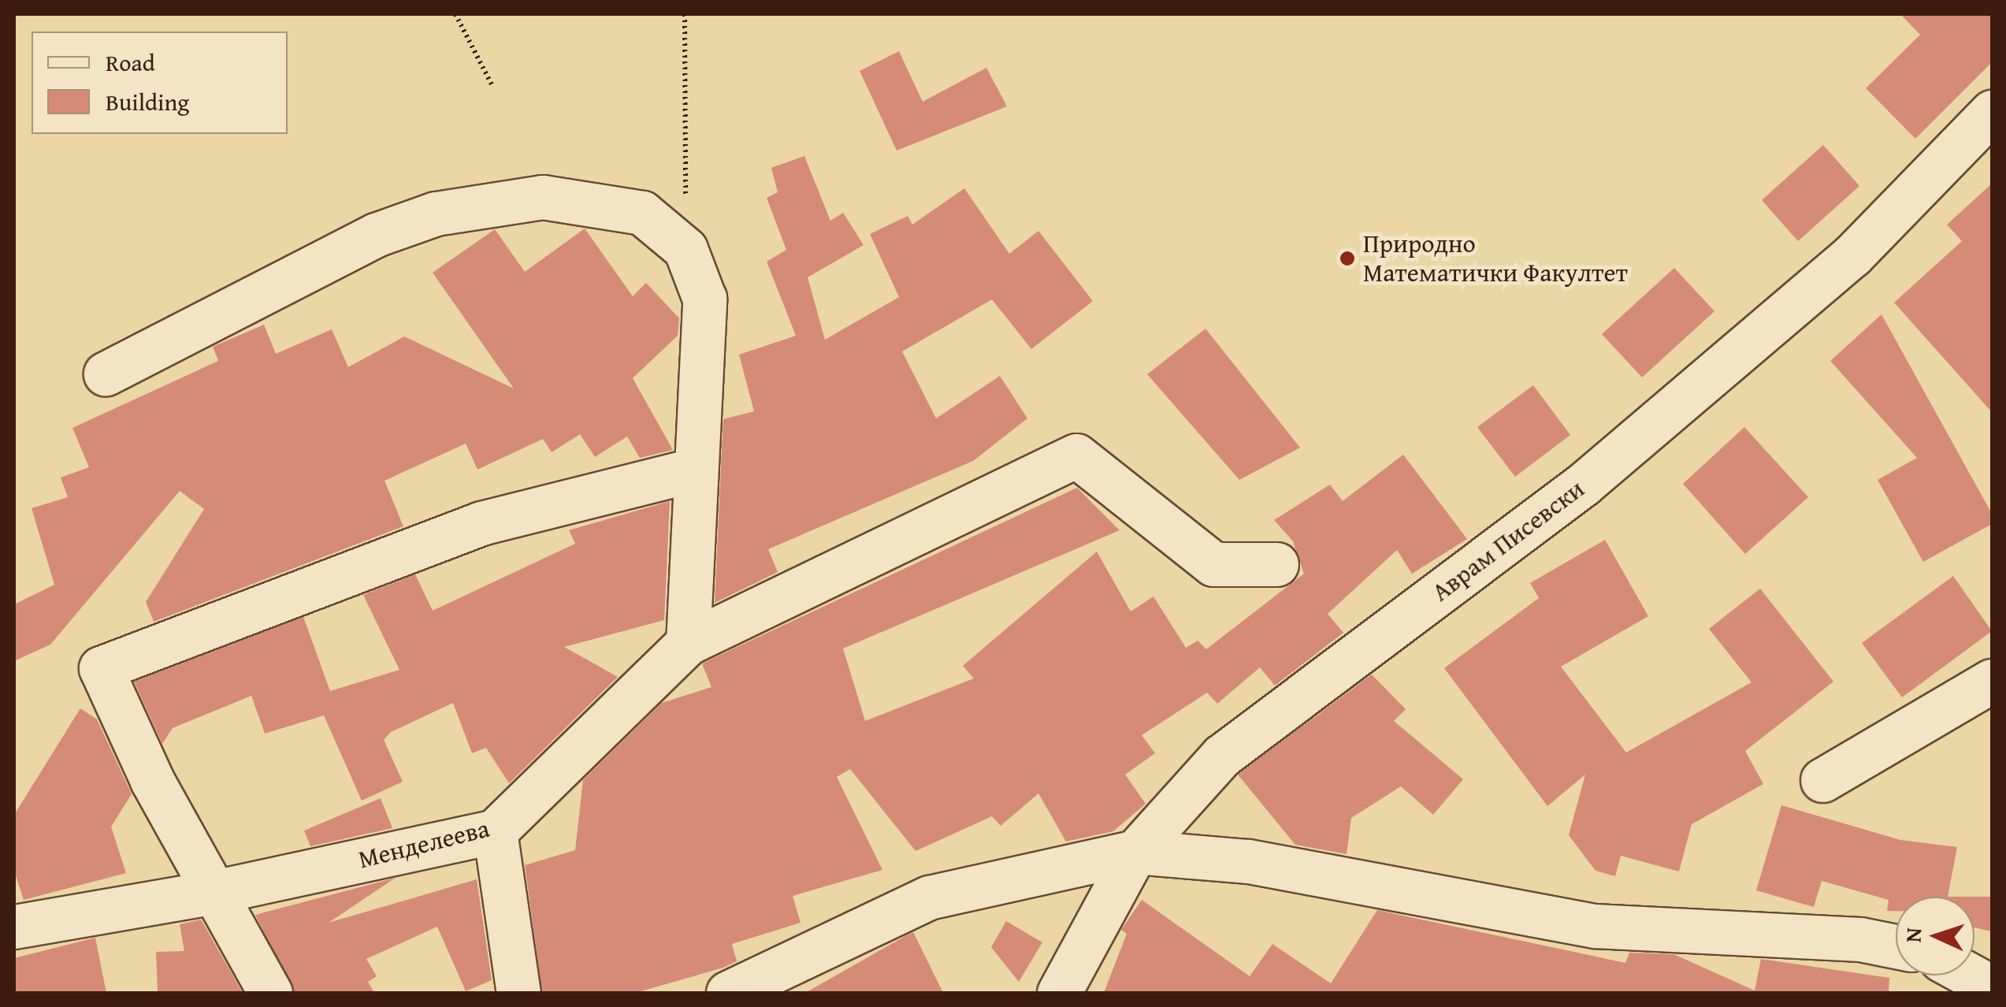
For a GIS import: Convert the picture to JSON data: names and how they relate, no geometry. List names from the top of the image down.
{
  "streets": {
    "street": ["Аврам Писевски", "Менделеева"]
  },
  "places": ["Природно Математички Факултет"],
  "legend": ["Road", "Building"],
  "north": "left"
}
